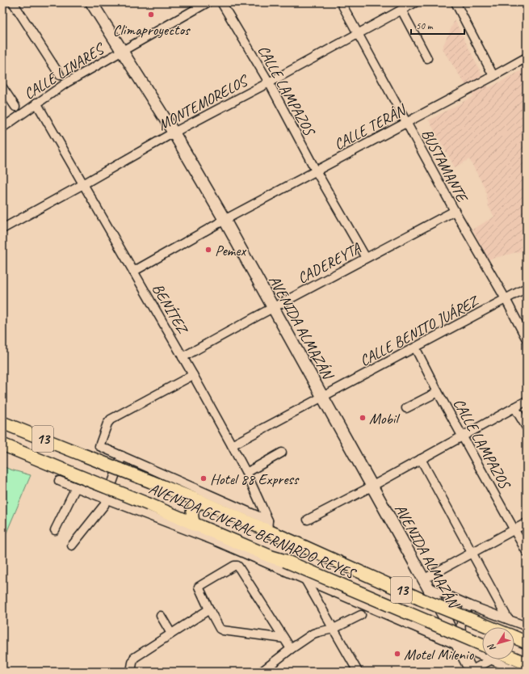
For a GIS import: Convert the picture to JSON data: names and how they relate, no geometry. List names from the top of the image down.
{
  "streets": {
    "main road": ["AVENIDA ALMAZÁN", "13", "AVENIDA GENERAL BERNARDO REYES"],
    "street": [
      "CALLE LINARES",
      "CALLE LAMPAZOS",
      "MONTEMORELOS",
      "CALLE TERÁN",
      "BUSTAMANTE",
      "CADEREYTA",
      "BENÍTEZ",
      "CALLE BENITO JUÁREZ"
    ]
  },
  "crossings": [
    ["CALLE LINARES", "BENÍTEZ"],
    ["CALLE LINARES", "AVENIDA ALMAZÁN"],
    ["CALLE LAMPAZOS", "MONTEMORELOS"],
    ["CALLE LAMPAZOS", "CALLE TERÁN"],
    ["CALLE LAMPAZOS", "CADEREYTA"],
    ["CALLE LAMPAZOS", "CALLE BENITO JUÁREZ"],
    ["MONTEMORELOS", "BUSTAMANTE"],
    ["MONTEMORELOS", "BENÍTEZ"],
    ["MONTEMORELOS", "AVENIDA ALMAZÁN"],
    ["CALLE TERÁN", "BUSTAMANTE"],
    ["CALLE TERÁN", "BENÍTEZ"],
    ["CALLE TERÁN", "AVENIDA ALMAZÁN"],
    ["BUSTAMANTE", "CADEREYTA"],
    ["BUSTAMANTE", "CALLE BENITO JUÁREZ"],
    ["CADEREYTA", "BENÍTEZ"],
    ["CADEREYTA", "AVENIDA ALMAZÁN"],
    ["BENÍTEZ", "CALLE BENITO JUÁREZ"],
    ["BENÍTEZ", "AVENIDA GENERAL BERNARDO REYES"],
    ["AVENIDA ALMAZÁN", "CALLE BENITO JUÁREZ"]
  ],
  "places": [
    "Climaproyectos",
    "Pemex",
    "Mobil",
    "Hotel 88 Express",
    "Motel Milenio"
  ],
  "scale_bar": "50 m",
  "north": "bottom left"
}
